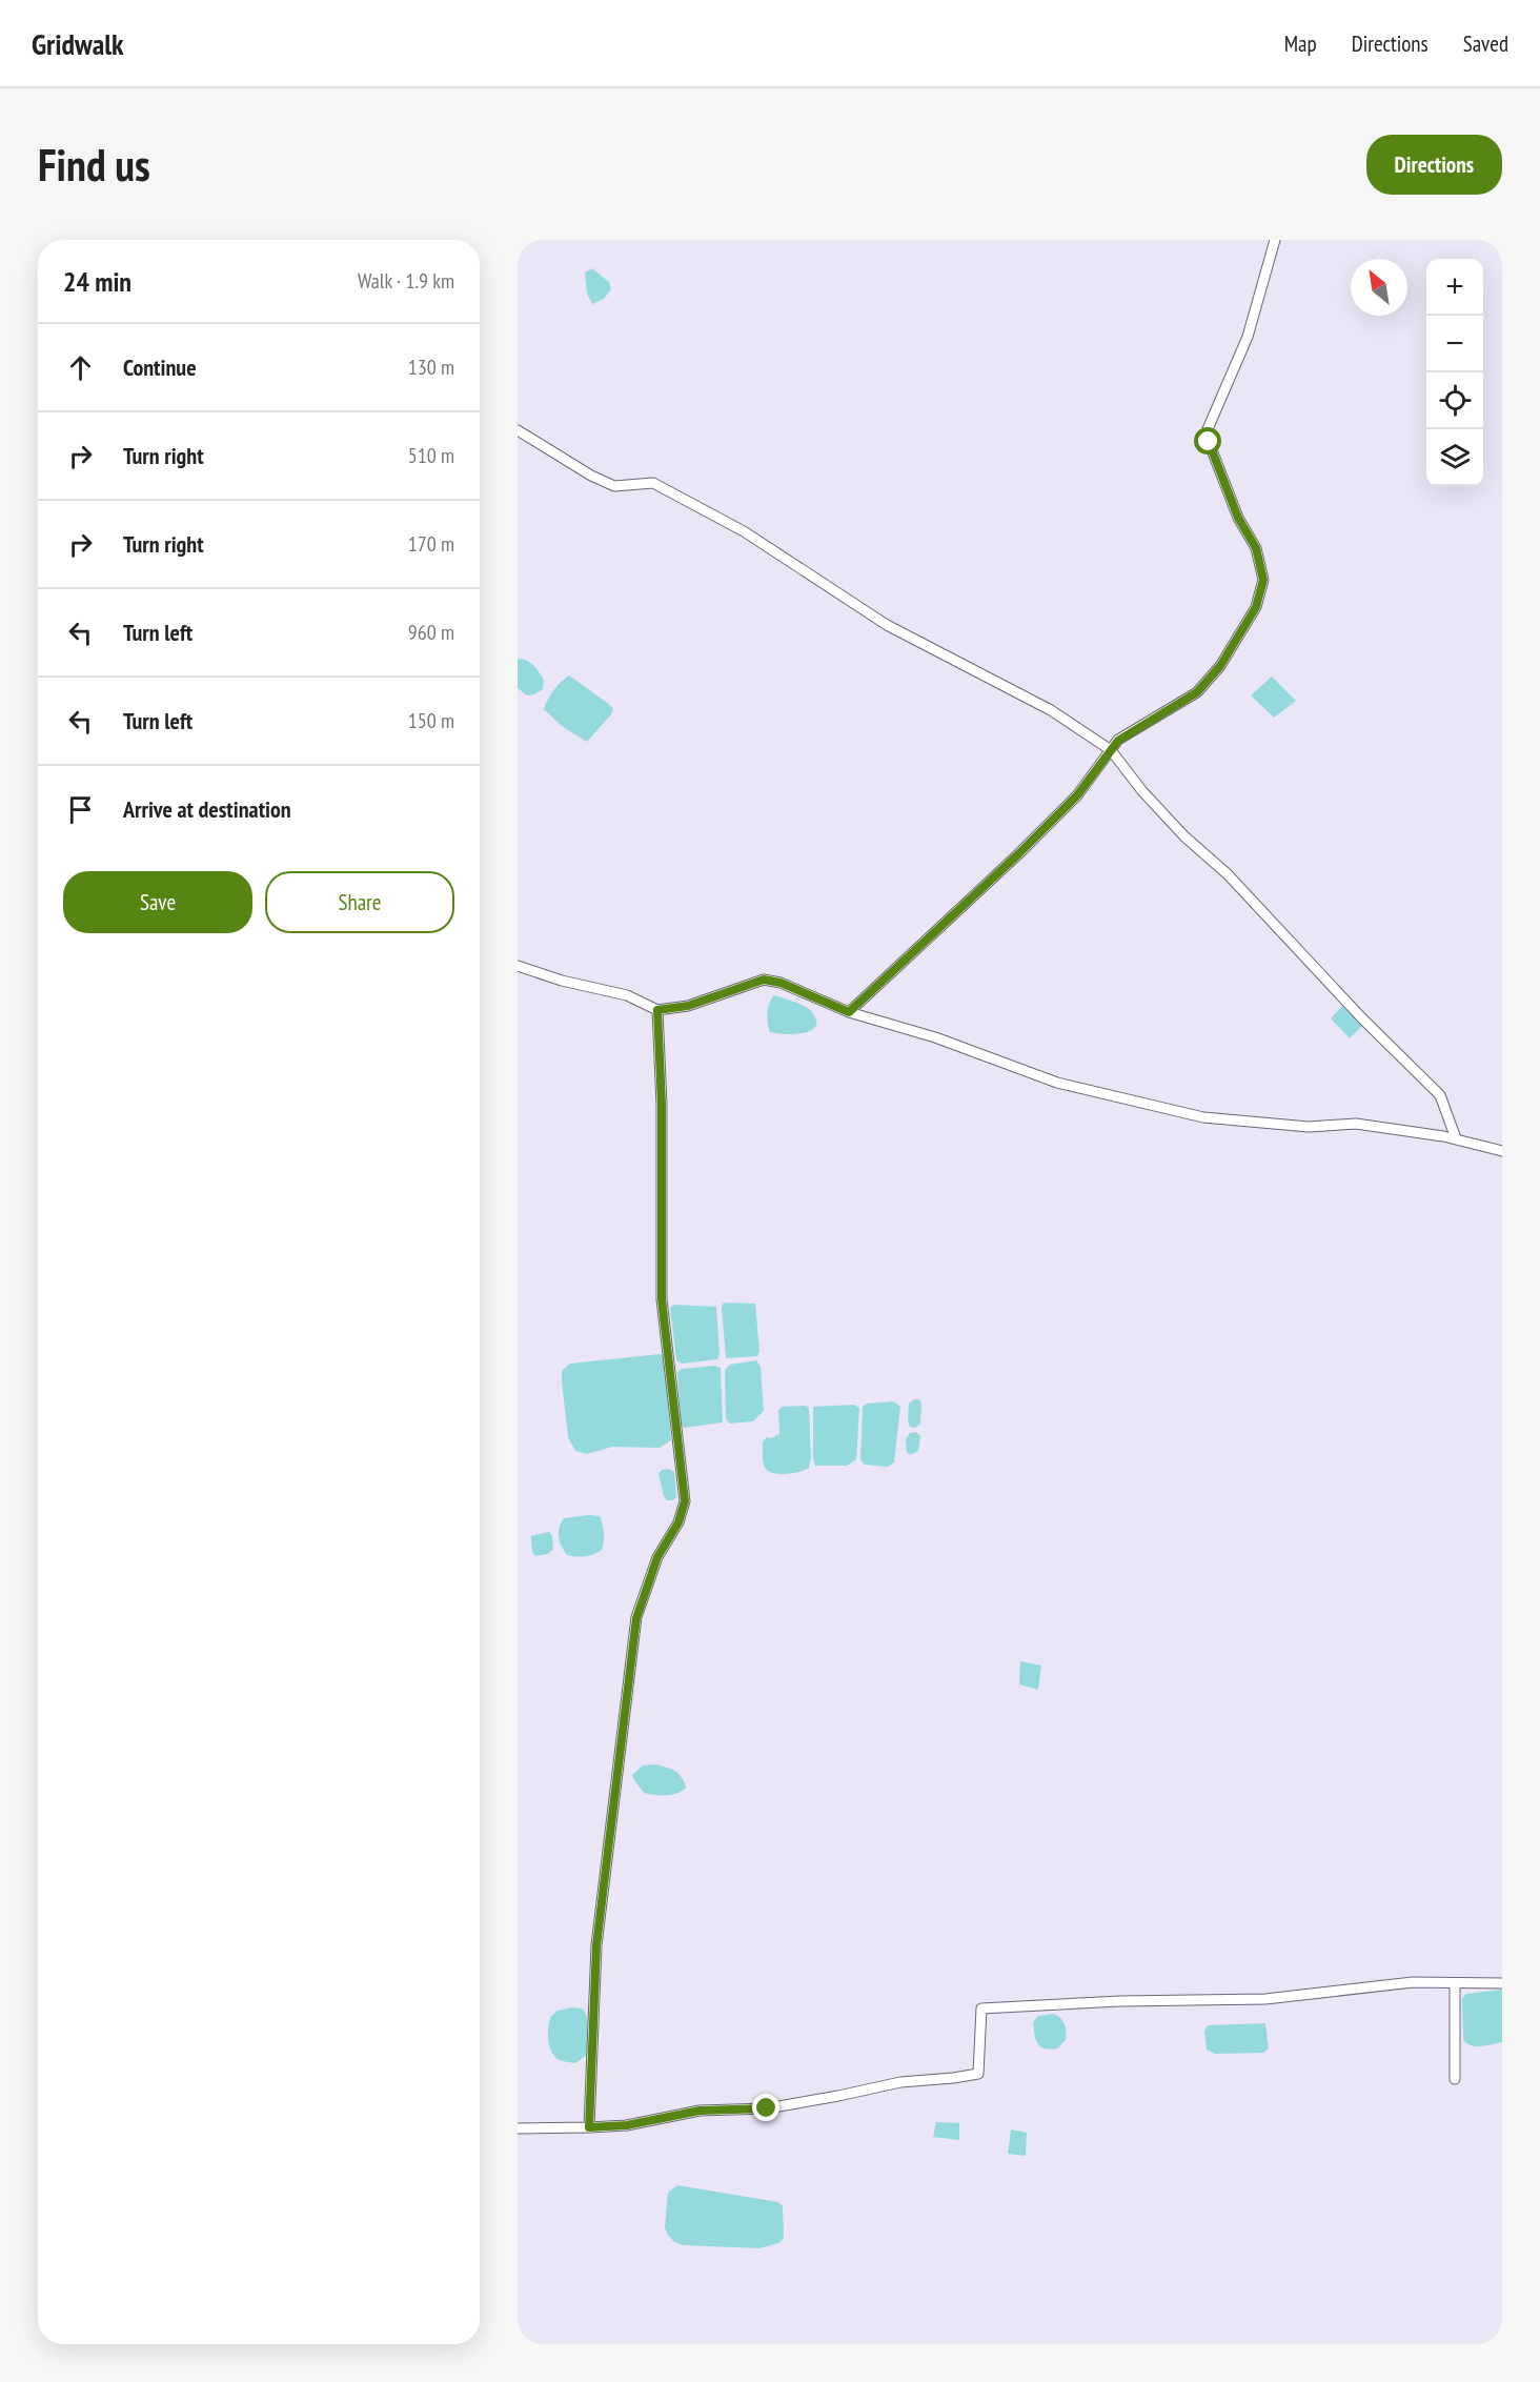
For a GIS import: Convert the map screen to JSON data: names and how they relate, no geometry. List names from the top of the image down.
{
  "north": "top left",
  "page": {
    "header": "Gridwalk",
    "nav": ["Map", "Directions", "Saved"],
    "buttons": [
      "Directions",
      ["Save", "Share"]
    ],
    "title": "Find us",
    "heading": ["24 min", "Walk · 1.9 km"],
    "map_buttons": ["+", "−"],
    "list": [
      ["Continue", "130 m"],
      ["Turn right", "510 m"],
      ["Turn right", "170 m"],
      ["Turn left", "960 m"],
      ["Turn left", "150 m"],
      "Arrive at destination"
    ]
  }
}
